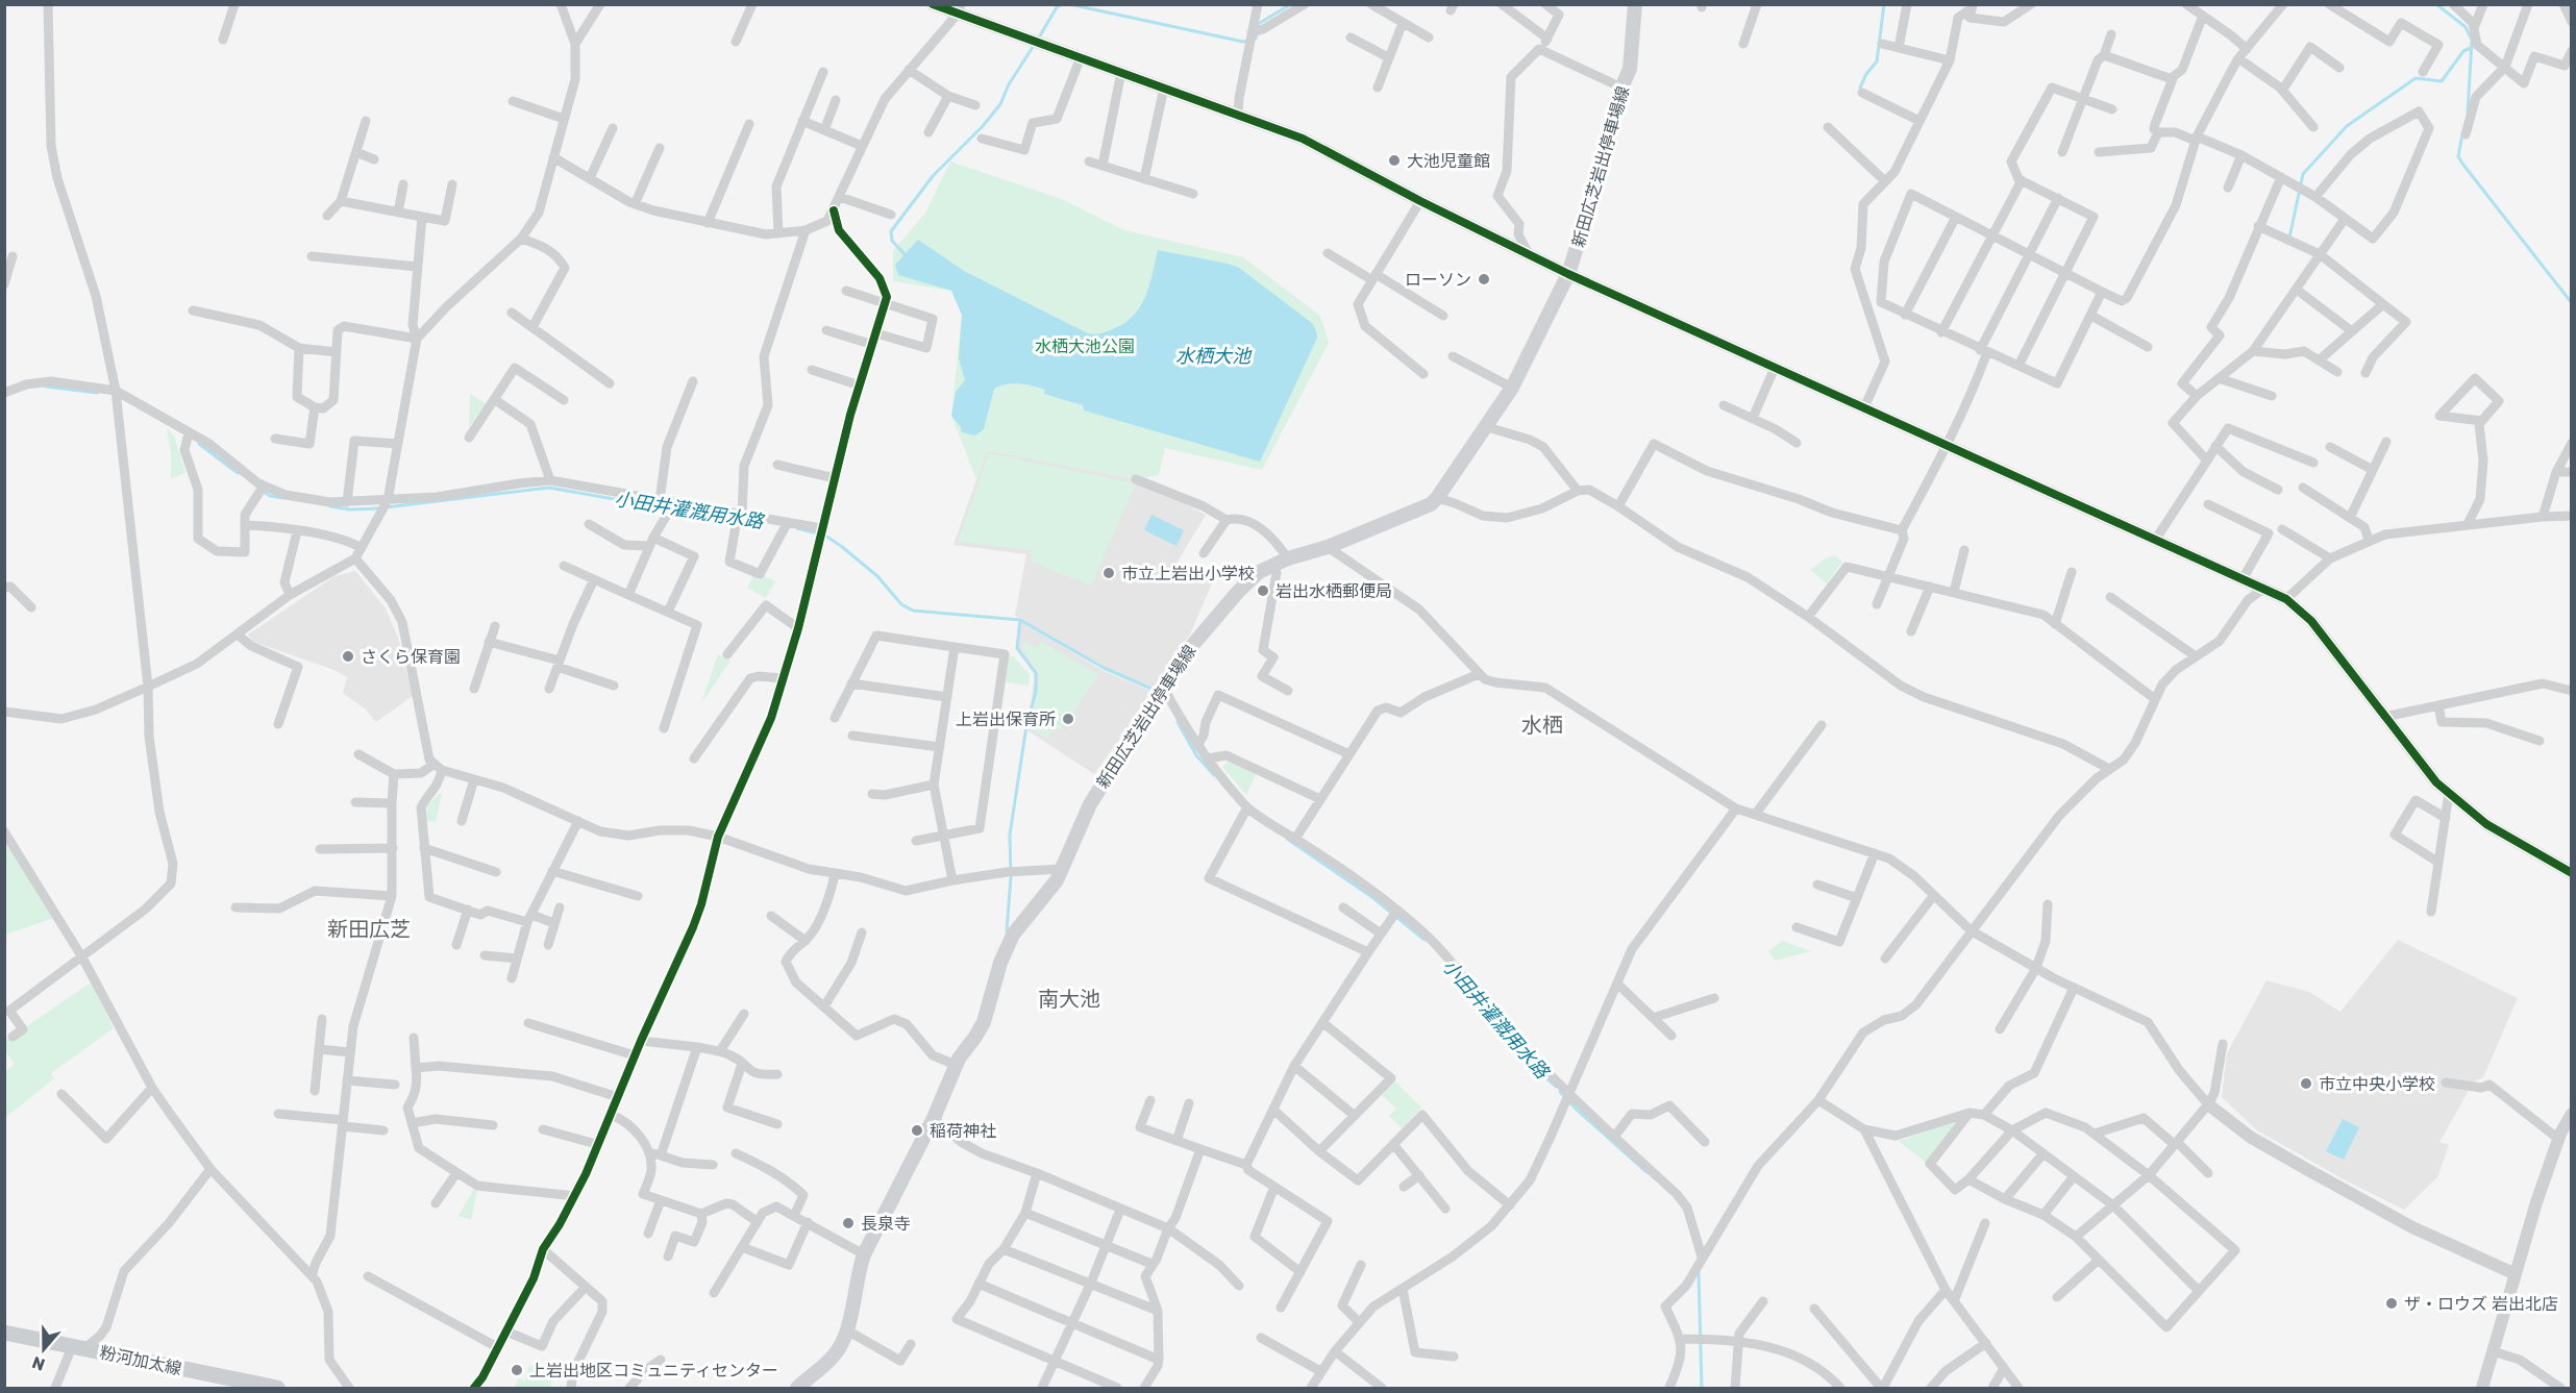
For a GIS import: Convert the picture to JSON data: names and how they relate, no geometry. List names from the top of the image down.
{
  "streets": {
    "main road": ["新田広芝岩出停車場線", "粉河加太線"]
  },
  "districts": ["水栖", "新田広芝", "南大池"],
  "water": ["水栖大池", "小田井灌漑用水路"],
  "parks": ["水栖大池公園"],
  "places": [
    "大池児童館",
    "ローソン",
    "市立上岩出小学校",
    "岩出水栖郵便局",
    "さくら保育園",
    "上岩出保育所",
    "市立中央小学校",
    "稲荷神社",
    "長泉寺",
    "ザ・ロウズ 岩出北店",
    "上岩出地区コミュニティセンター"
  ],
  "north": "bottom"
}
